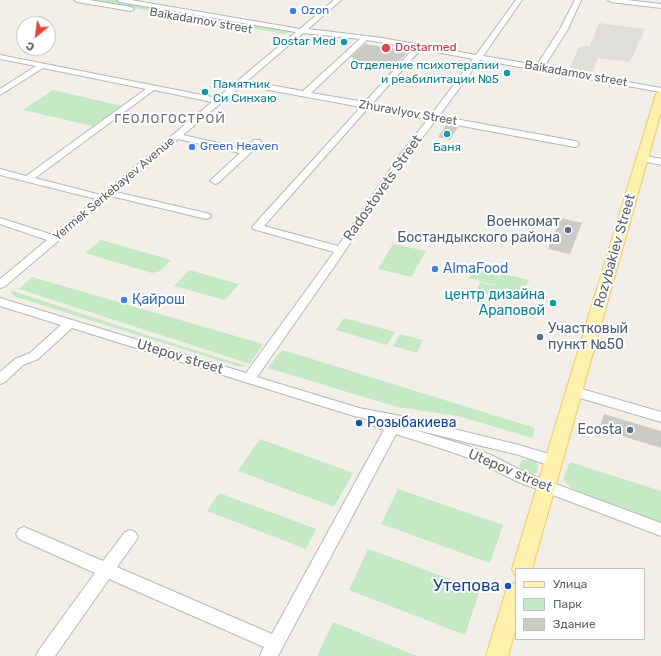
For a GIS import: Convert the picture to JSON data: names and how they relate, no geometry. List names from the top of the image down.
{
  "streets": {
    "main road": ["Rozybakiev Street"],
    "street": [
      "Baikadamov street",
      "Zhuravlyov Street",
      "Radostovets Street",
      "Yermek Serkebayev Avenue",
      "Utepov street"
    ]
  },
  "crossings": [
    ["Baikadamov street", "Radostovets Street"],
    ["Baikadamov street", "Yermek Serkebayev Avenue"],
    ["Zhuravlyov Street", "Radostovets Street"],
    ["Zhuravlyov Street", "Yermek Serkebayev Avenue"],
    ["Radostovets Street", "Utepov street"],
    ["Rozybakiev Street", "Utepov street"]
  ],
  "districts": ["ГЕОЛОГОСТРОЙ"],
  "places": [
    "Ozon",
    "Dostar Med",
    "Dostarmed",
    "Отделение психотерапии и реабилитации №5",
    "Памятник Си Синхаю",
    "Баня",
    "Green Heaven",
    "Военкомат Бостандыкского района",
    "AlmaFood",
    "Қайрош",
    "центр дизайна Араповой",
    "Участковый пункт №50",
    "Розыбакиева",
    "Ecosta",
    "Утепова"
  ],
  "legend": ["Улица", "Парк", "Здание"],
  "north": "bottom left"
}
